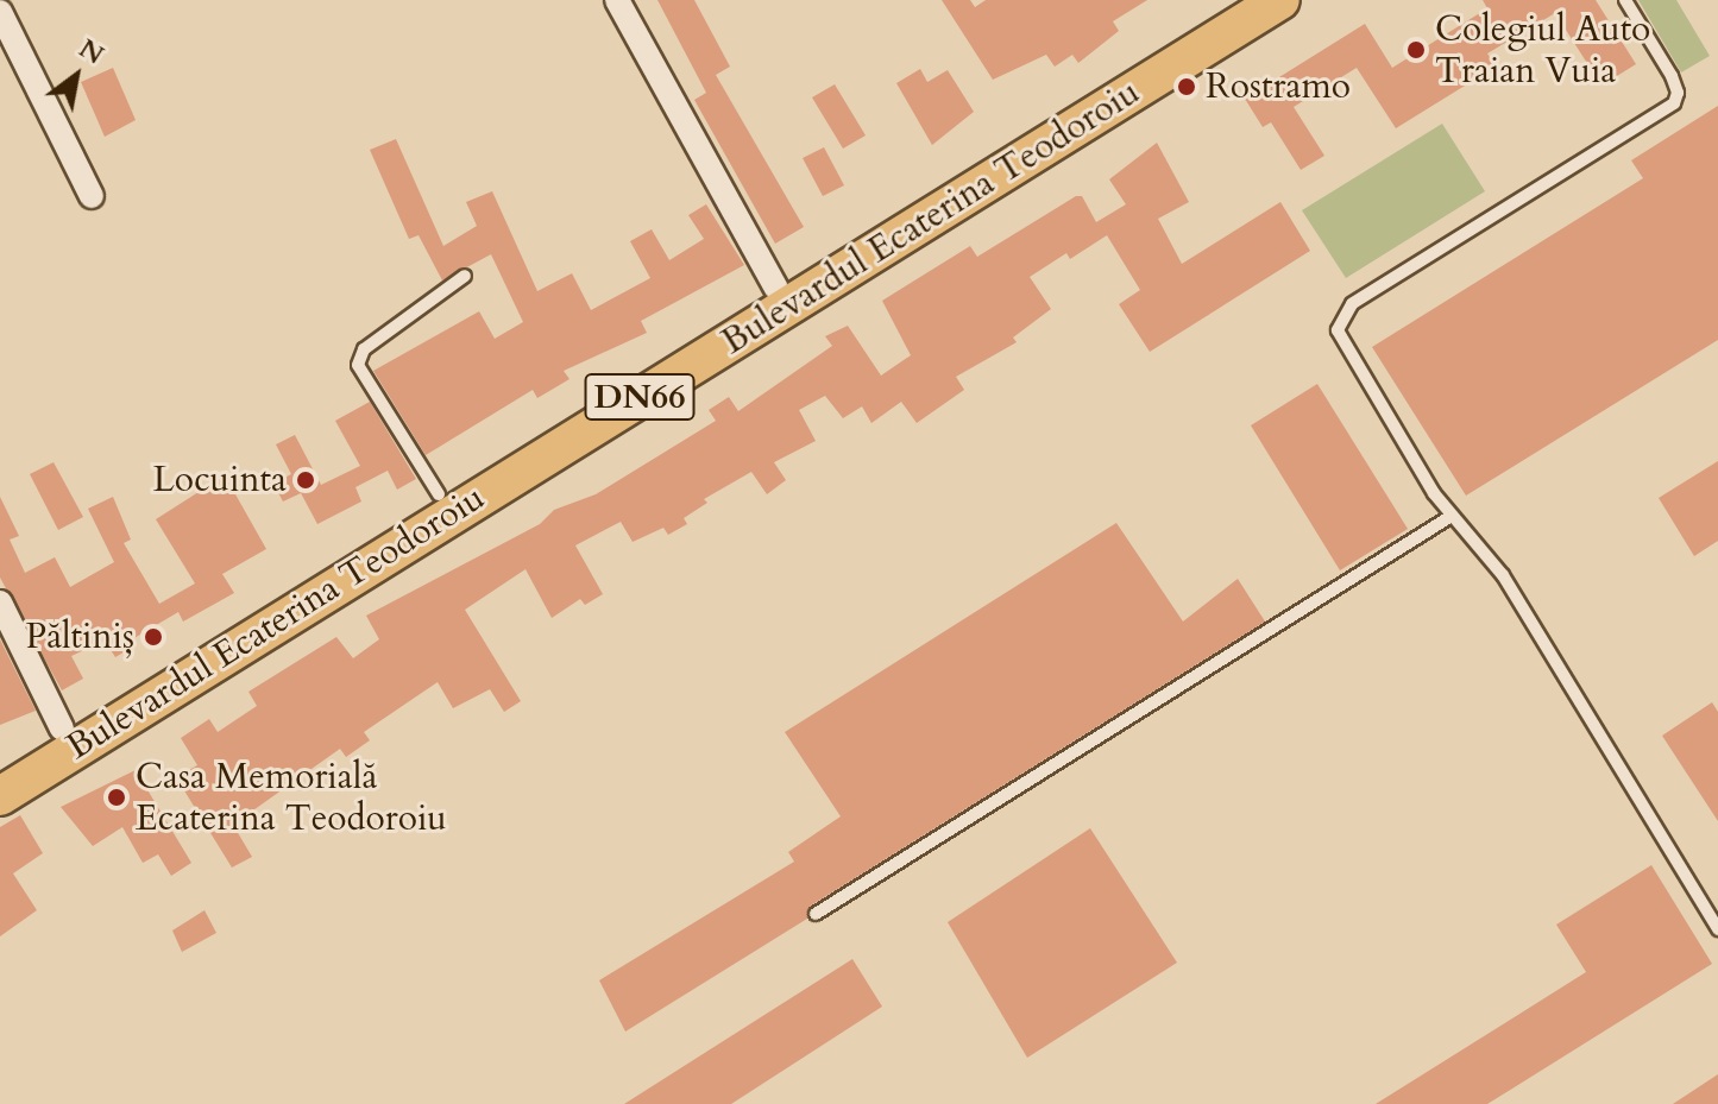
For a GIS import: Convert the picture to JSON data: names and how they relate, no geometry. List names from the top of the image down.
{
  "streets": {
    "main road": ["Bulevardul Ecaterina Teodoroiu", "DN66"]
  },
  "places": [
    "Colegiul Auto Traian Vuia",
    "Rostramo",
    "Locuinta",
    "Păltiniș",
    "Casa Memorială Ecaterina Teodoroiu"
  ],
  "north": "top right"
}
